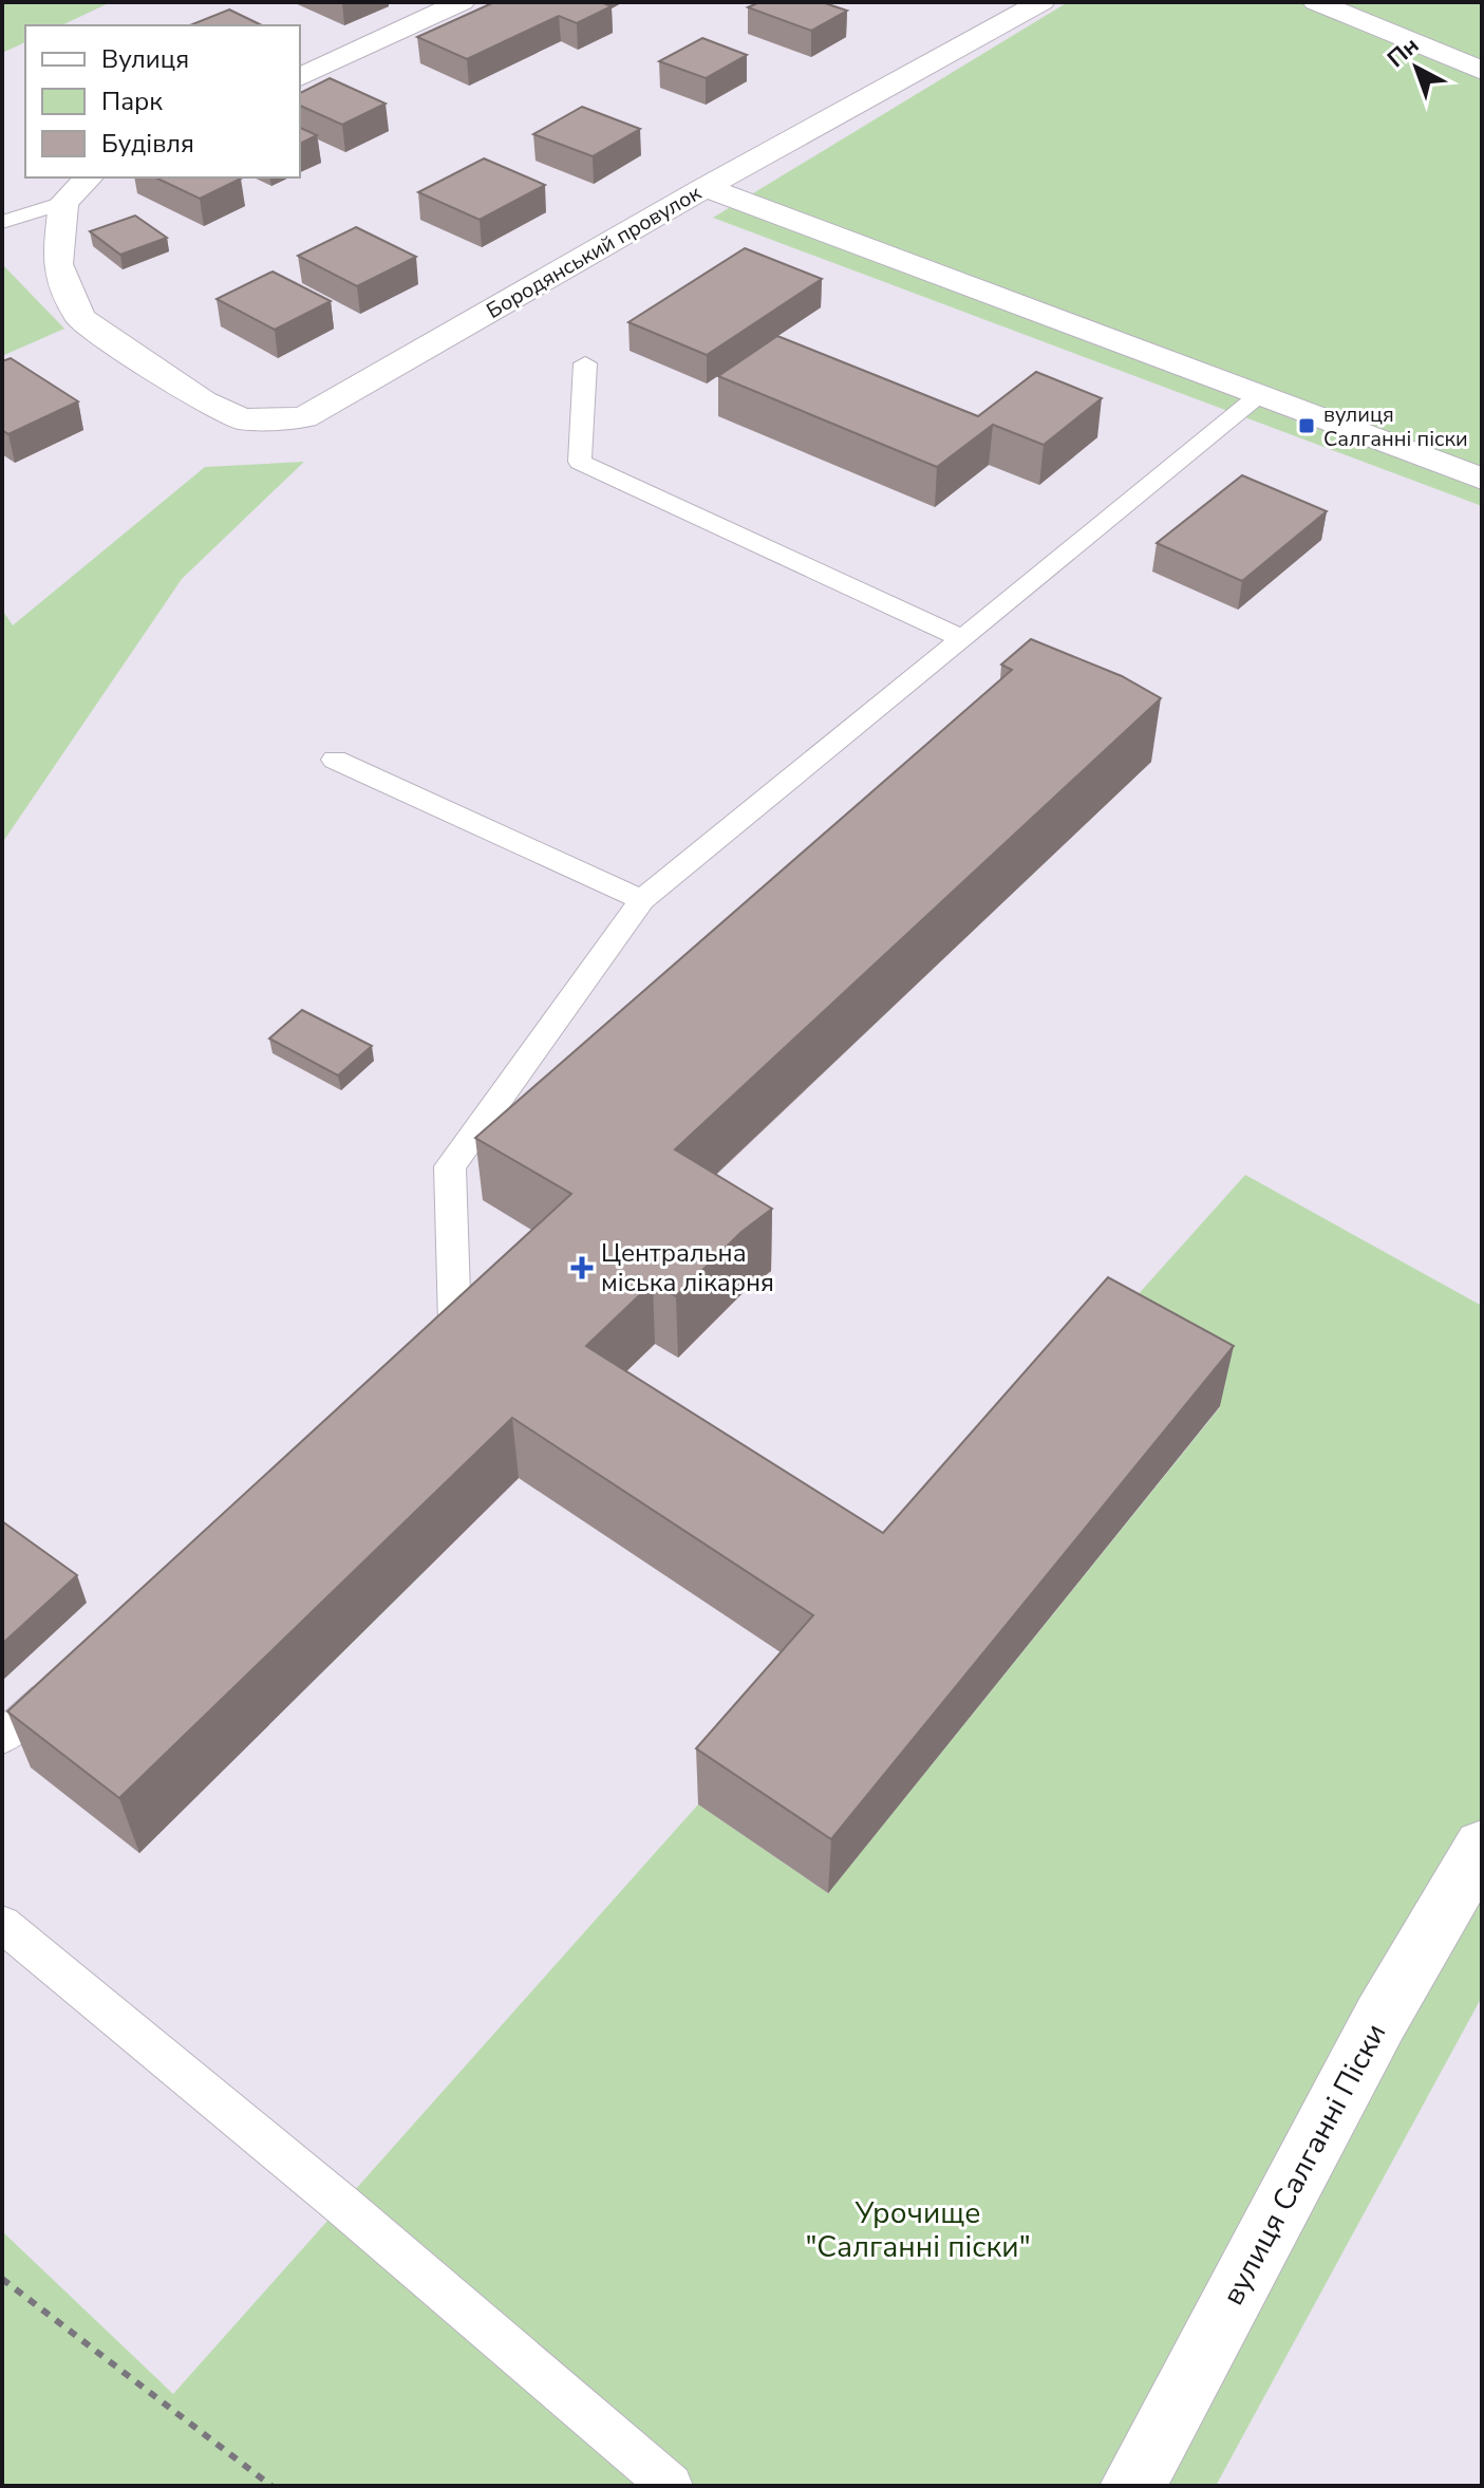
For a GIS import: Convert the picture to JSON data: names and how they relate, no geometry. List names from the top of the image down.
{
  "streets": {
    "street": ["Бородянський провулок", "вулиця Салганні Піски"]
  },
  "parks": ["Урочище \"Салганні піски\""],
  "places": {
    "transit": ["вулиця Салганні піски"],
    "health": ["Центральна міська лікарня"]
  },
  "legend": ["Вулиця", "Парк", "Будівля"],
  "north": "top left"
}
